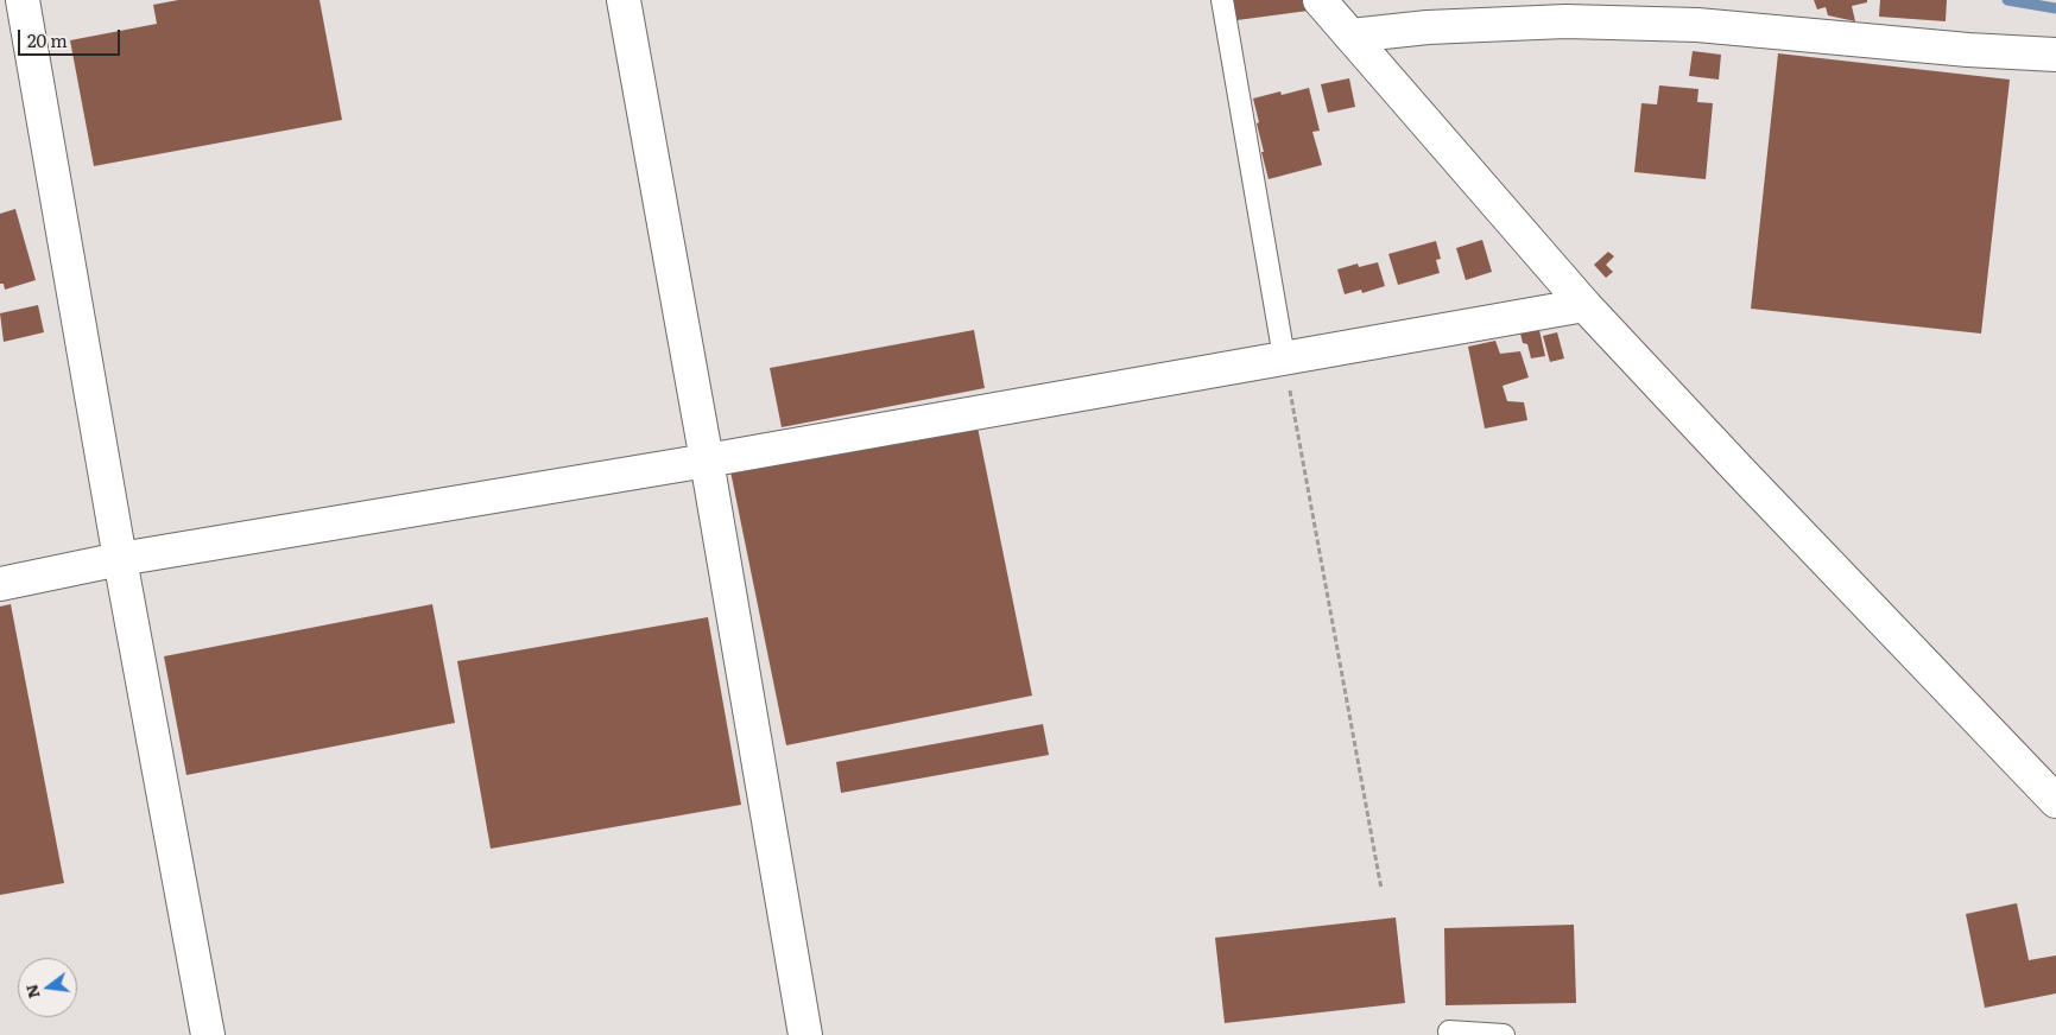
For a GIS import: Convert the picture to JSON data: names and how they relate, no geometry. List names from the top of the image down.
{
  "scale_bar": "20 m",
  "north": "left"
}
